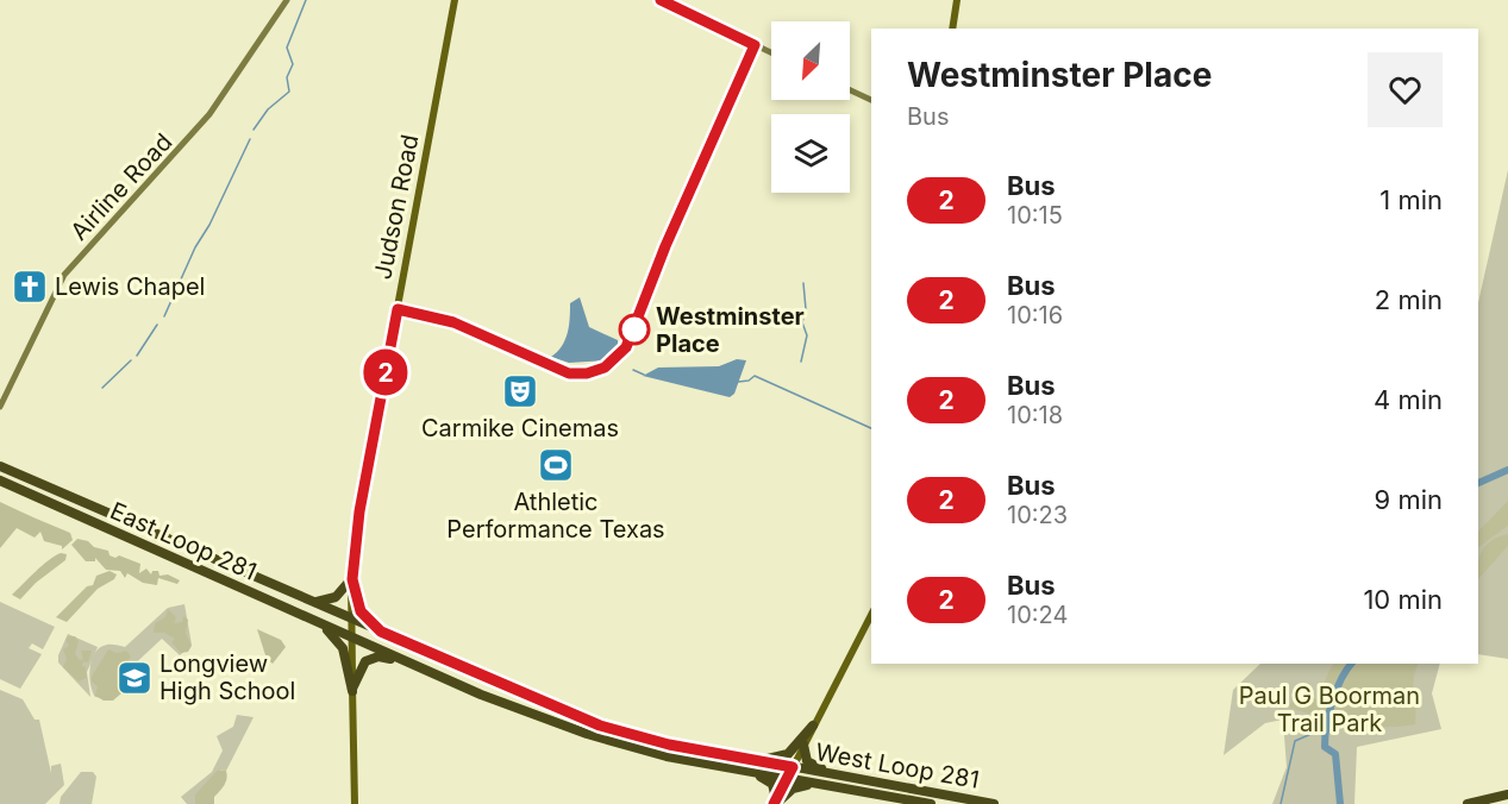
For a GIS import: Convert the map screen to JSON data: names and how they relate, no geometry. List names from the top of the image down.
{
  "streets": {
    "highway": ["East Loop 281", "West Loop 281"],
    "main road": ["Judson Road"],
    "street": ["Airline Road"]
  },
  "crossings": [
    ["Judson Road", "East Loop 281"],
    ["Judson Road", "West Loop 281"],
    ["East Loop 281", "West Loop 281"]
  ],
  "parks": ["Paul G Boorman Trail Park"],
  "places": {
    "church": ["Lewis Chapel"],
    "other": ["Westminster Place"],
    "theatre": ["Carmike Cinemas"],
    "sports": ["Athletic Performance Texas"],
    "school or university": ["Longview High School"]
  },
  "lines": ["bus line 2"],
  "north": "bottom left",
  "page": {
    "on_map": "2",
    "heading": ["Westminster Place", "Bus"],
    "list": [
      {
        "mark": "2",
        "name": "Bus",
        "note": "10:15",
        "value": "1 min"
      },
      {
        "mark": "2",
        "name": "Bus",
        "note": "10:16",
        "value": "2 min"
      },
      {
        "mark": "2",
        "name": "Bus",
        "note": "10:18",
        "value": "4 min"
      },
      {
        "mark": "2",
        "name": "Bus",
        "note": "10:23",
        "value": "9 min"
      },
      {
        "mark": "2",
        "name": "Bus",
        "note": "10:24",
        "value": "10 min"
      }
    ]
  }
}
